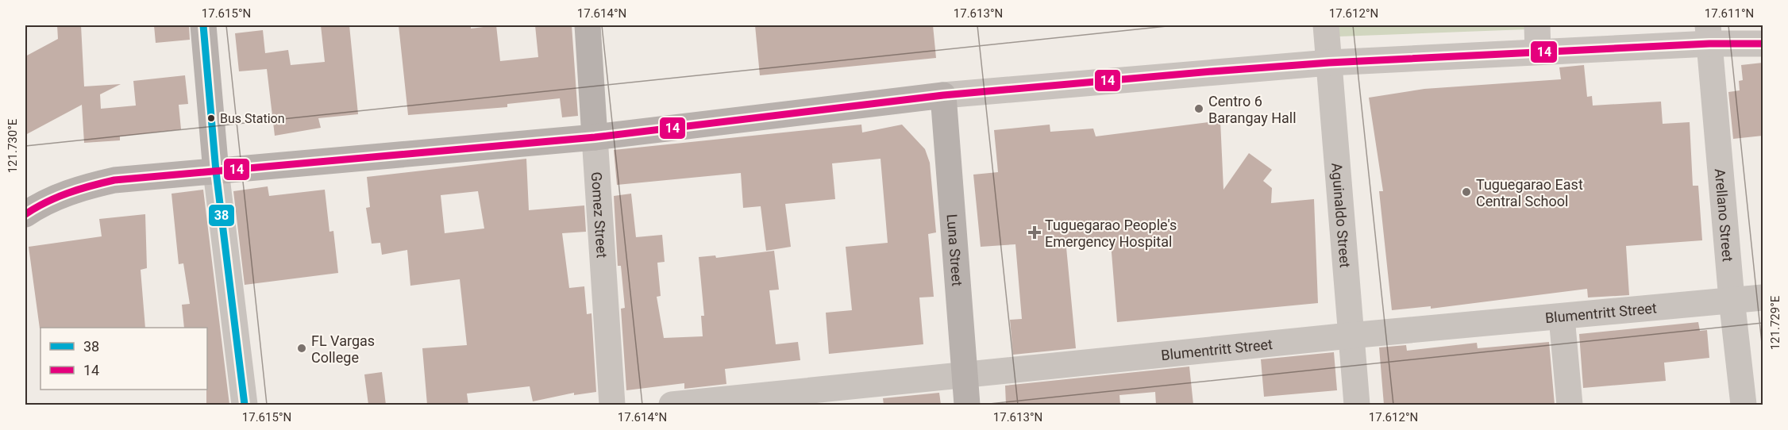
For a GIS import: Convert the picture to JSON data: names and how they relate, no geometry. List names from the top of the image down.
{
  "streets": {
    "main road": ["Gomez Street", "Luna Street"],
    "street": ["Aguinaldo Street", "Arellano Street", "Blumentritt Street"]
  },
  "crossings": [
    ["Aguinaldo Street", "Blumentritt Street"],
    ["Arellano Street", "Blumentritt Street"],
    ["Luna Street", "Blumentritt Street"]
  ],
  "places": {
    "other": [
      "Centro 6 Barangay Hall",
      "Bus Station",
      "Tuguegarao East Central School",
      "FL Vargas College"
    ],
    "health": ["Tuguegarao People's Emergency Hospital"]
  },
  "lines": ["transit line 38", "transit line 14"],
  "legend": ["38", "14"],
  "coordinates": [
    "17.615°N",
    "17.614°N",
    "17.613°N",
    "17.612°N",
    "17.611°N",
    "121.730°E",
    "121.729°E"
  ]
}
